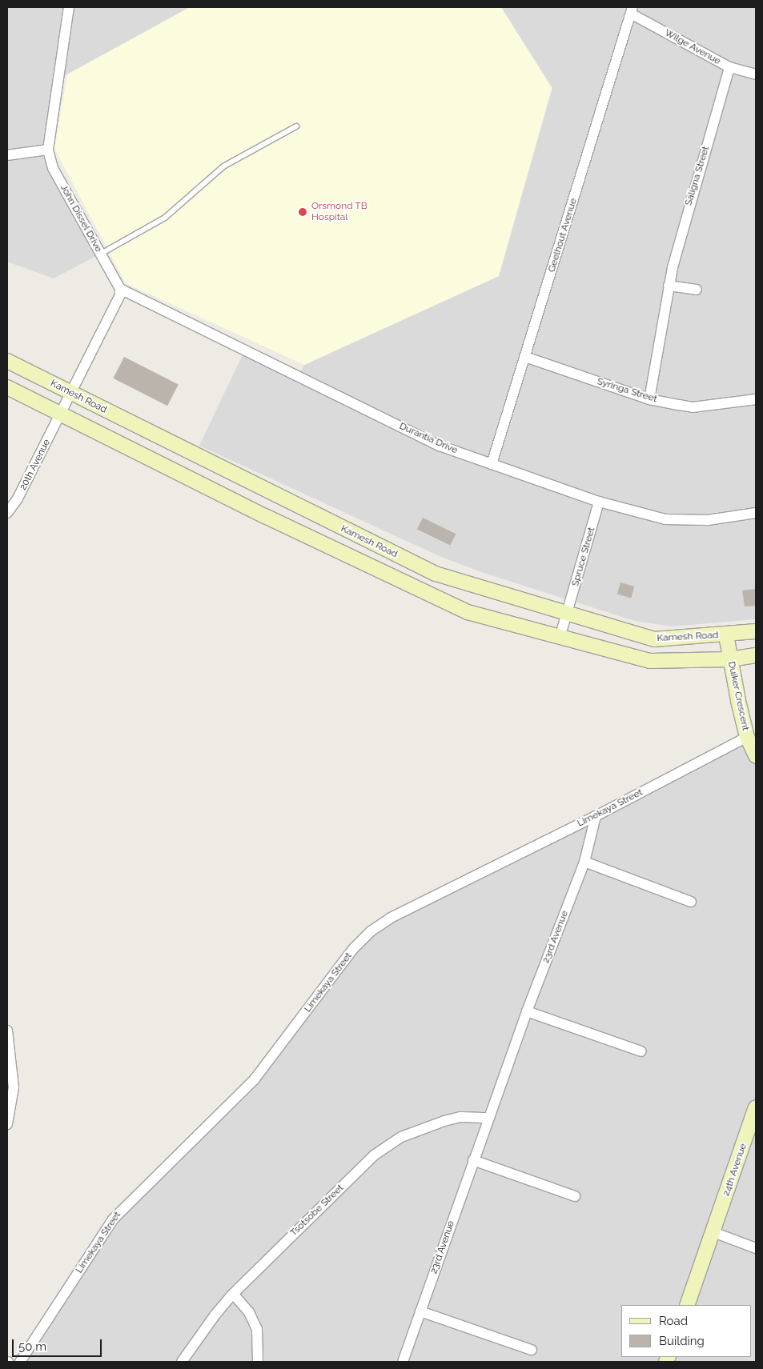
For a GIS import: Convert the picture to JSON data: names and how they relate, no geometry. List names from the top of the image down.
{
  "streets": {
    "main road": ["Kamesh Road", "Duiker Crescent", "24th Avenue"],
    "street": [
      "Wilge Avenue",
      "Saligna Street",
      "John Dissel Drive",
      "Geelhout Avenue",
      "Syringa Street",
      "Durantia Drive",
      "20th Avenue",
      "Spruce Street",
      "Limekaya Street",
      "23rd Avenue",
      "Tsotsobe Street"
    ]
  },
  "crossings": [
    ["Wilge Avenue", "Saligna Street"],
    ["Wilge Avenue", "Geelhout Avenue"],
    ["Saligna Street", "Syringa Street"],
    ["John Dissel Drive", "Durantia Drive"],
    ["Geelhout Avenue", "Syringa Street"],
    ["Geelhout Avenue", "Durantia Drive"],
    ["Kamesh Road", "Spruce Street"],
    ["Kamesh Road", "Duiker Crescent"],
    ["Durantia Drive", "Spruce Street"],
    ["Duiker Crescent", "Limekaya Street"],
    ["Limekaya Street", "23rd Avenue"],
    ["23rd Avenue", "Tsotsobe Street"]
  ],
  "places": ["Orsmond TB Hospital"],
  "legend": ["Road", "Building"],
  "scale_bar": "50 m"
}
